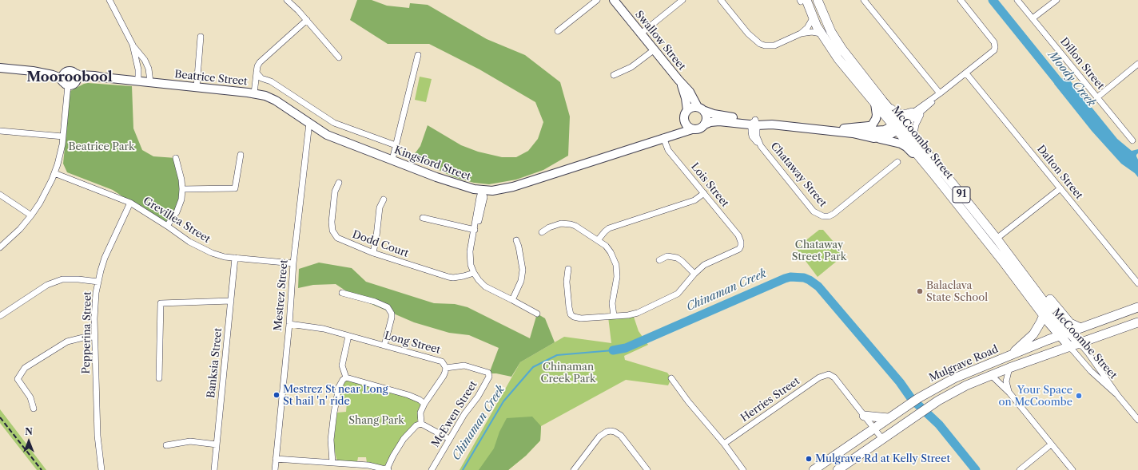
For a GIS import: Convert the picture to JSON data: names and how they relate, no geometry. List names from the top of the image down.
{
  "streets": {
    "main road": ["McCoombe Street", "91", "Mulgrave Road"],
    "street": [
      "Swallow Street",
      "Dillon Street",
      "Beatrice Street",
      "Kingsford Street",
      "Dalton Street",
      "Chataway Street",
      "Lois Street",
      "Grevillea Street",
      "Dodd Court",
      "Mestrez Street",
      "Pepperina Street",
      "Long Street",
      "Banksia Street",
      "Herries Street",
      "McEwen Street"
    ]
  },
  "crossings": [
    ["Swallow Street", "Kingsford Street"],
    ["Beatrice Street", "Kingsford Street"],
    ["Beatrice Street", "Mestrez Street"],
    ["McCoombe Street", "Mulgrave Road"],
    ["Kingsford Street", "Lois Street"],
    ["Kingsford Street", "Mestrez Street"],
    ["Grevillea Street", "Mestrez Street"],
    ["Grevillea Street", "Pepperina Street"],
    ["Grevillea Street", "Banksia Street"],
    ["Mestrez Street", "Long Street"],
    ["Long Street", "McEwen Street"]
  ],
  "districts": ["Mooroobool"],
  "water": ["Moody Creek", "Chinaman Creek"],
  "parks": [
    "Beatrice Park",
    "Chataway Street Park",
    "Chinaman Creek Park",
    "Shang Park"
  ],
  "places": [
    "Balaclava State School",
    "Mestrez St near Long St hail 'n' ride",
    "Your Space on McCoombe",
    "Mulgrave Rd at Kelly Street"
  ],
  "north": "top"
}
